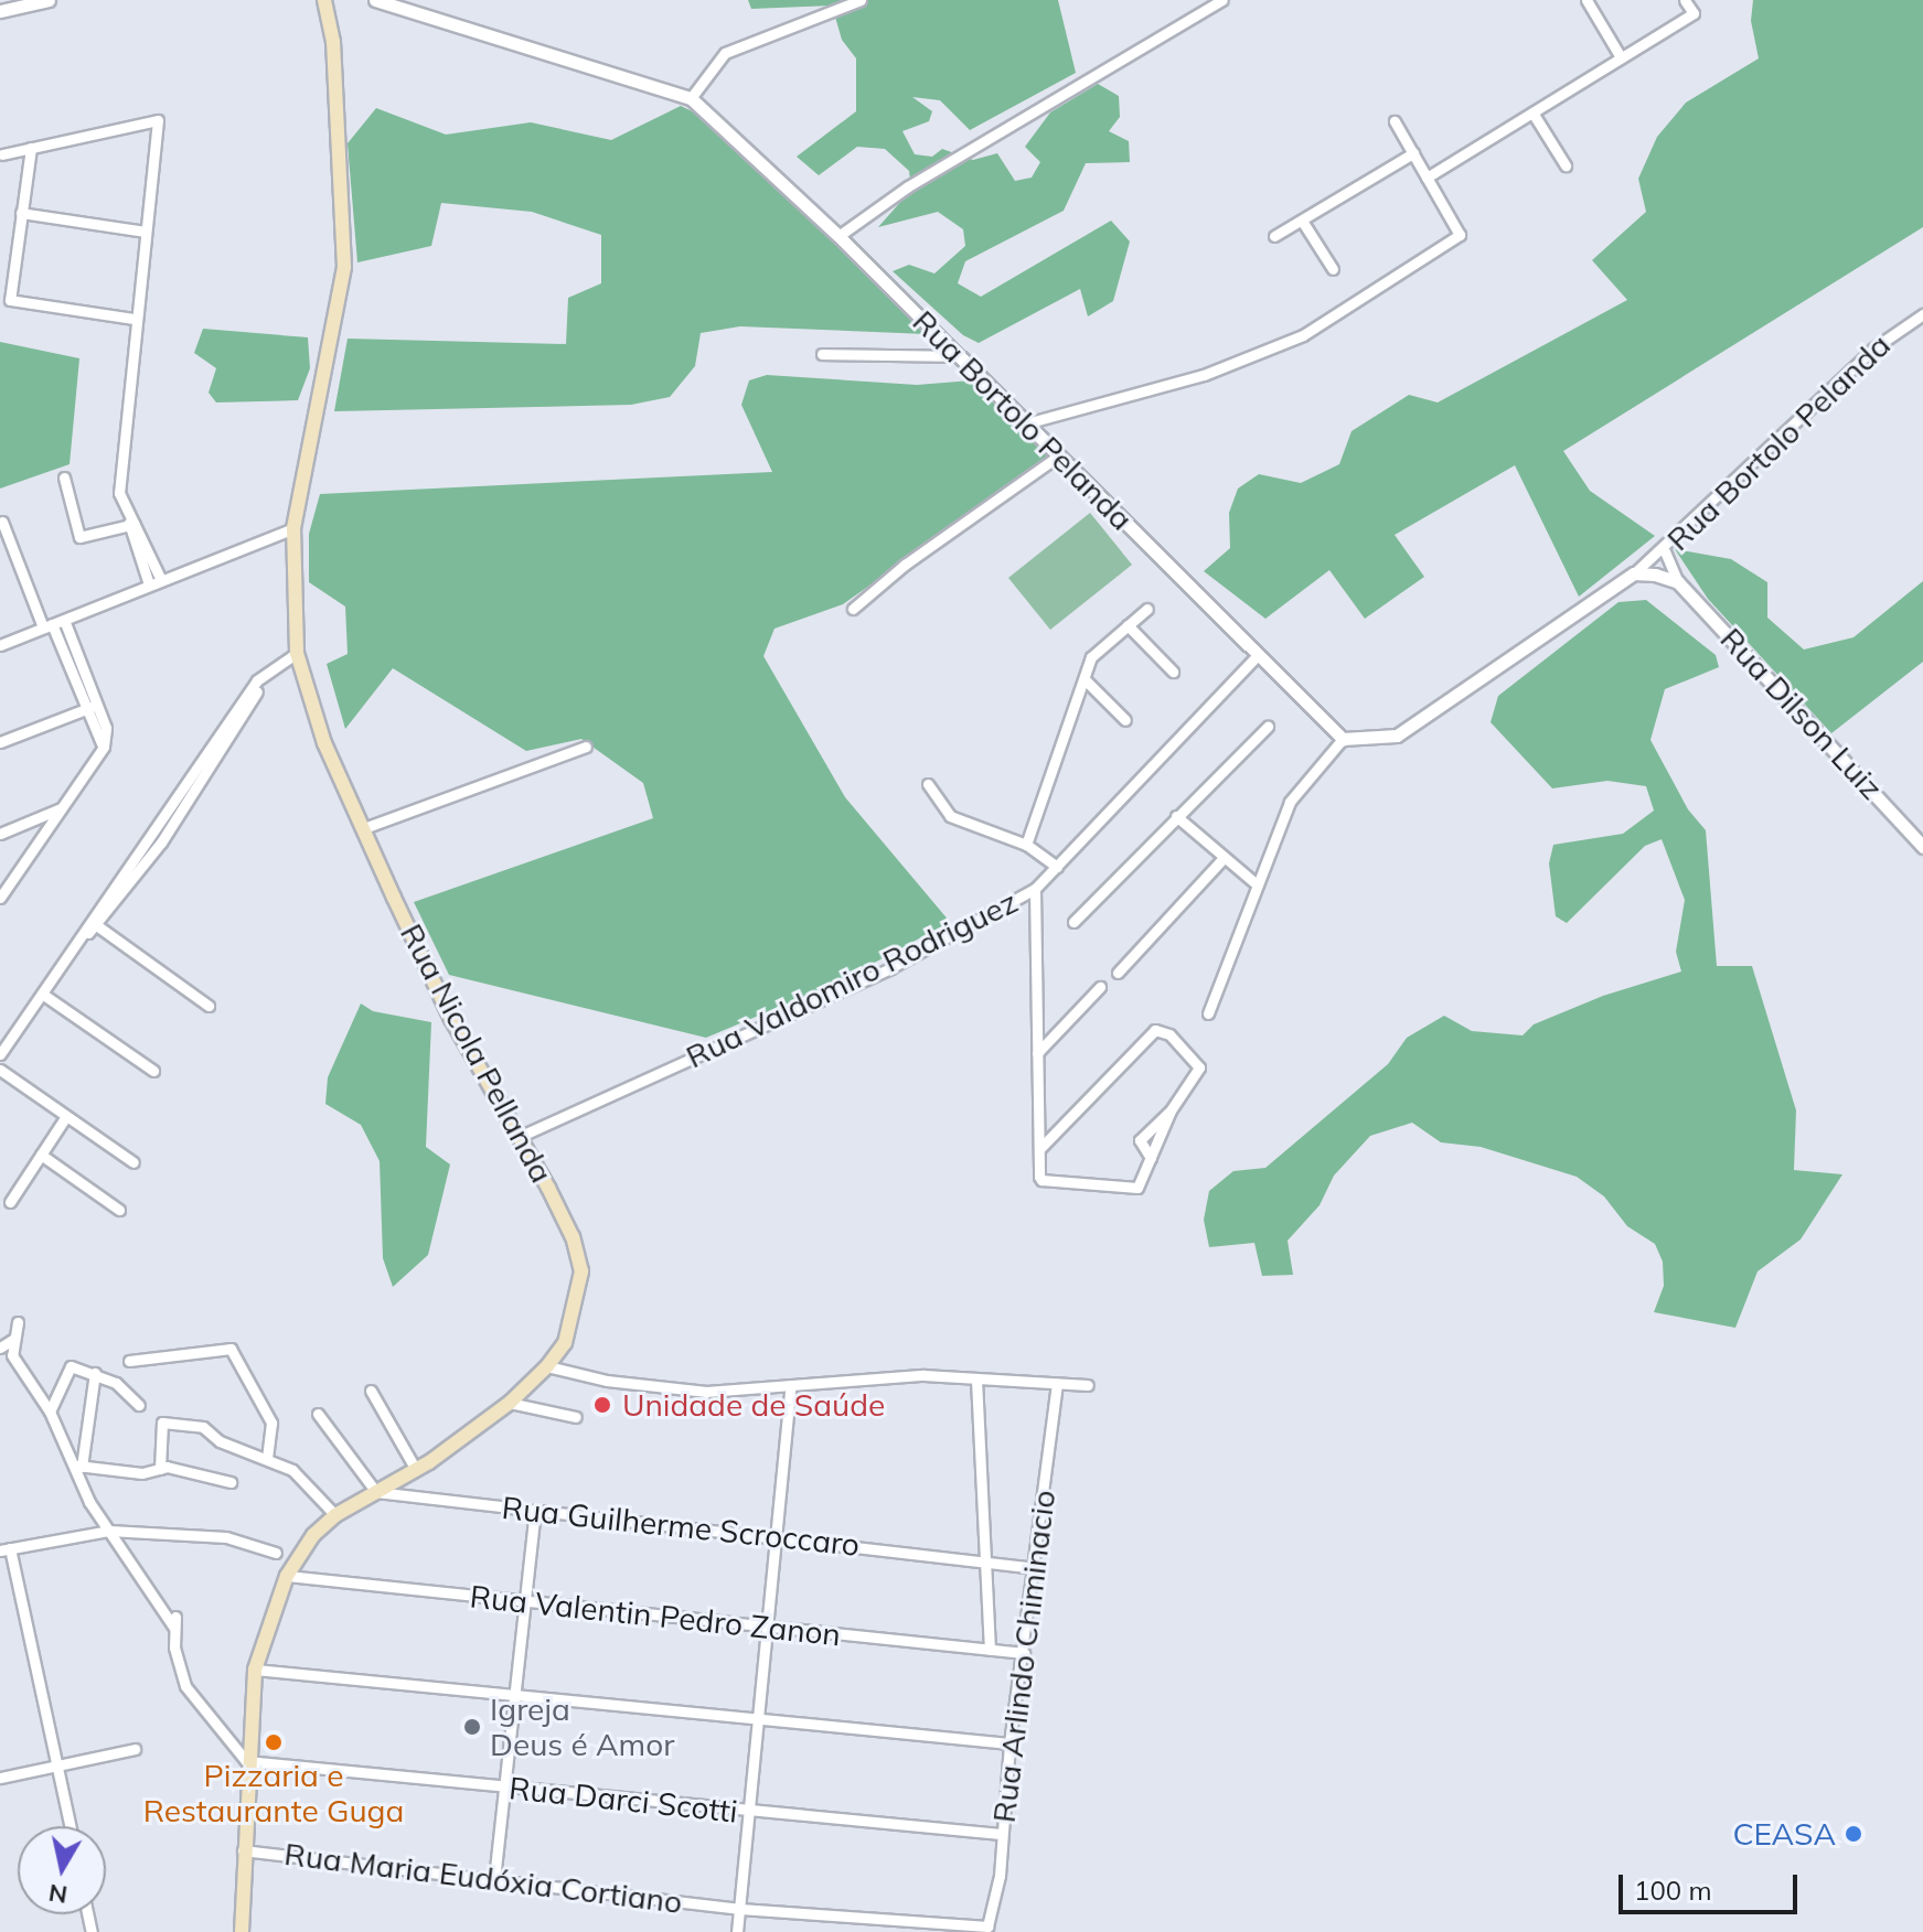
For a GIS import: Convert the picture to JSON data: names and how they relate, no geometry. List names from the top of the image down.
{
  "streets": {
    "main road": ["Rua Nicola Pellanda"],
    "street": [
      "Rua Bortolo Pelanda",
      "Rua Dilson Luiz",
      "Rua Valdomiro Rodriguez",
      "Rua Guilherme Scroccaro",
      "Rua Valentin Pedro Zanon",
      "Rua Arlindo Chiminacio",
      "Rua Darci Scotti",
      "Rua Maria Eudóxia Cortiano"
    ]
  },
  "crossings": [
    ["Rua Bortolo Pelanda", "Rua Dilson Luiz"],
    ["Rua Bortolo Pelanda", "Rua Valdomiro Rodriguez"],
    ["Rua Valdomiro Rodriguez", "Rua Nicola Pellanda"],
    ["Rua Nicola Pellanda", "Rua Guilherme Scroccaro"],
    ["Rua Nicola Pellanda", "Rua Valentin Pedro Zanon"],
    ["Rua Nicola Pellanda", "Rua Darci Scotti"],
    ["Rua Nicola Pellanda", "Rua Maria Eudóxia Cortiano"],
    ["Rua Guilherme Scroccaro", "Rua Arlindo Chiminacio"],
    ["Rua Valentin Pedro Zanon", "Rua Arlindo Chiminacio"],
    ["Rua Arlindo Chiminacio", "Rua Darci Scotti"],
    ["Rua Arlindo Chiminacio", "Rua Maria Eudóxia Cortiano"]
  ],
  "places": [
    "Unidade de Saúde",
    "Igreja Deus é Amor",
    "Pizzaria e Restaurante Guga",
    "CEASA"
  ],
  "scale_bar": "100 m",
  "north": "bottom"
}
